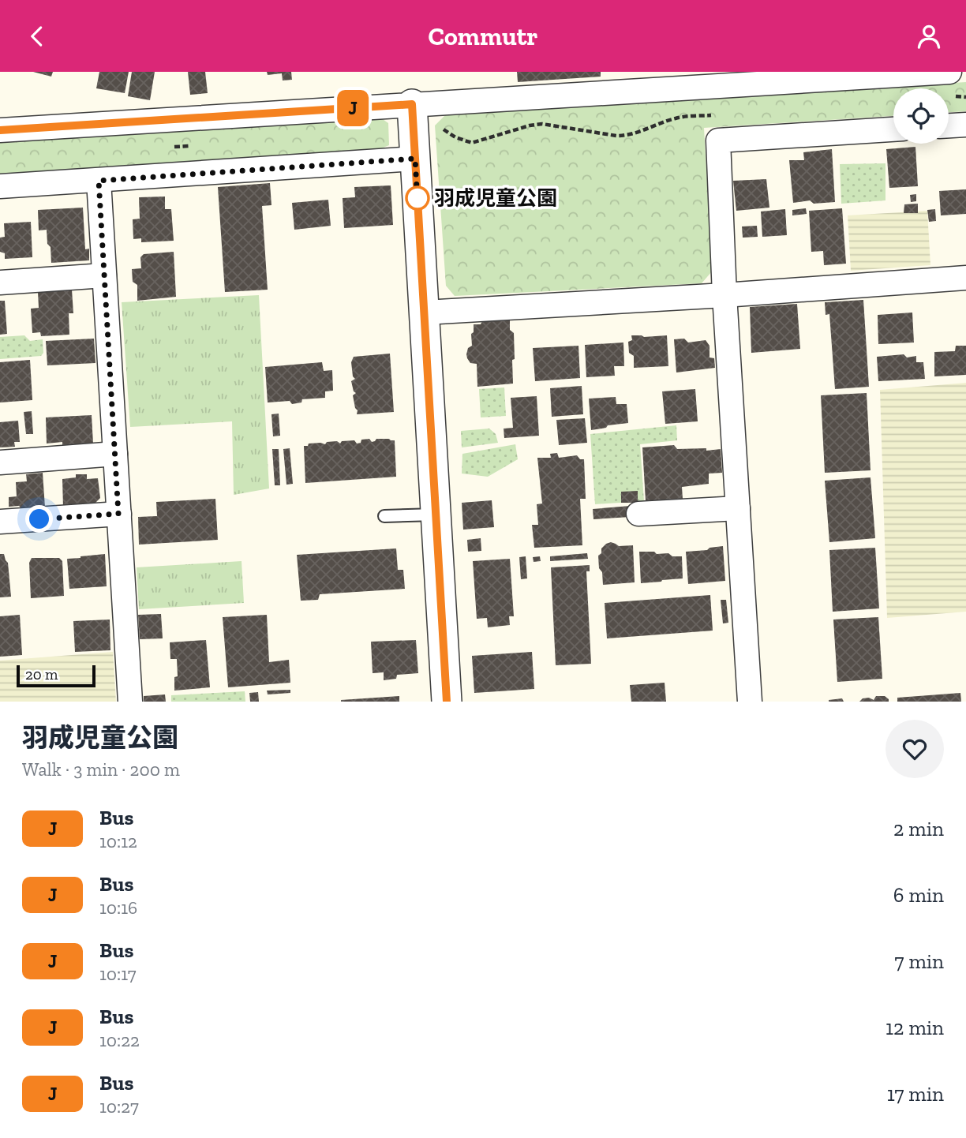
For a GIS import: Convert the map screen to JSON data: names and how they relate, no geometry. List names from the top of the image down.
{
  "places": ["羽成児童公園"],
  "lines": ["bus line J"],
  "scale_bar": "20 m",
  "page": {
    "header": "Commutr",
    "on_map": "J",
    "scale": "20 m",
    "heading": ["羽成児童公園", "Walk · 3 min · 200 m"],
    "list": [
      {
        "mark": "J",
        "name": "Bus",
        "note": "10:12",
        "value": "2 min"
      },
      {
        "mark": "J",
        "name": "Bus",
        "note": "10:16",
        "value": "6 min"
      },
      {
        "mark": "J",
        "name": "Bus",
        "note": "10:17",
        "value": "7 min"
      },
      {
        "mark": "J",
        "name": "Bus",
        "note": "10:22",
        "value": "12 min"
      },
      {
        "mark": "J",
        "name": "Bus",
        "note": "10:27",
        "value": "17 min"
      }
    ]
  }
}
